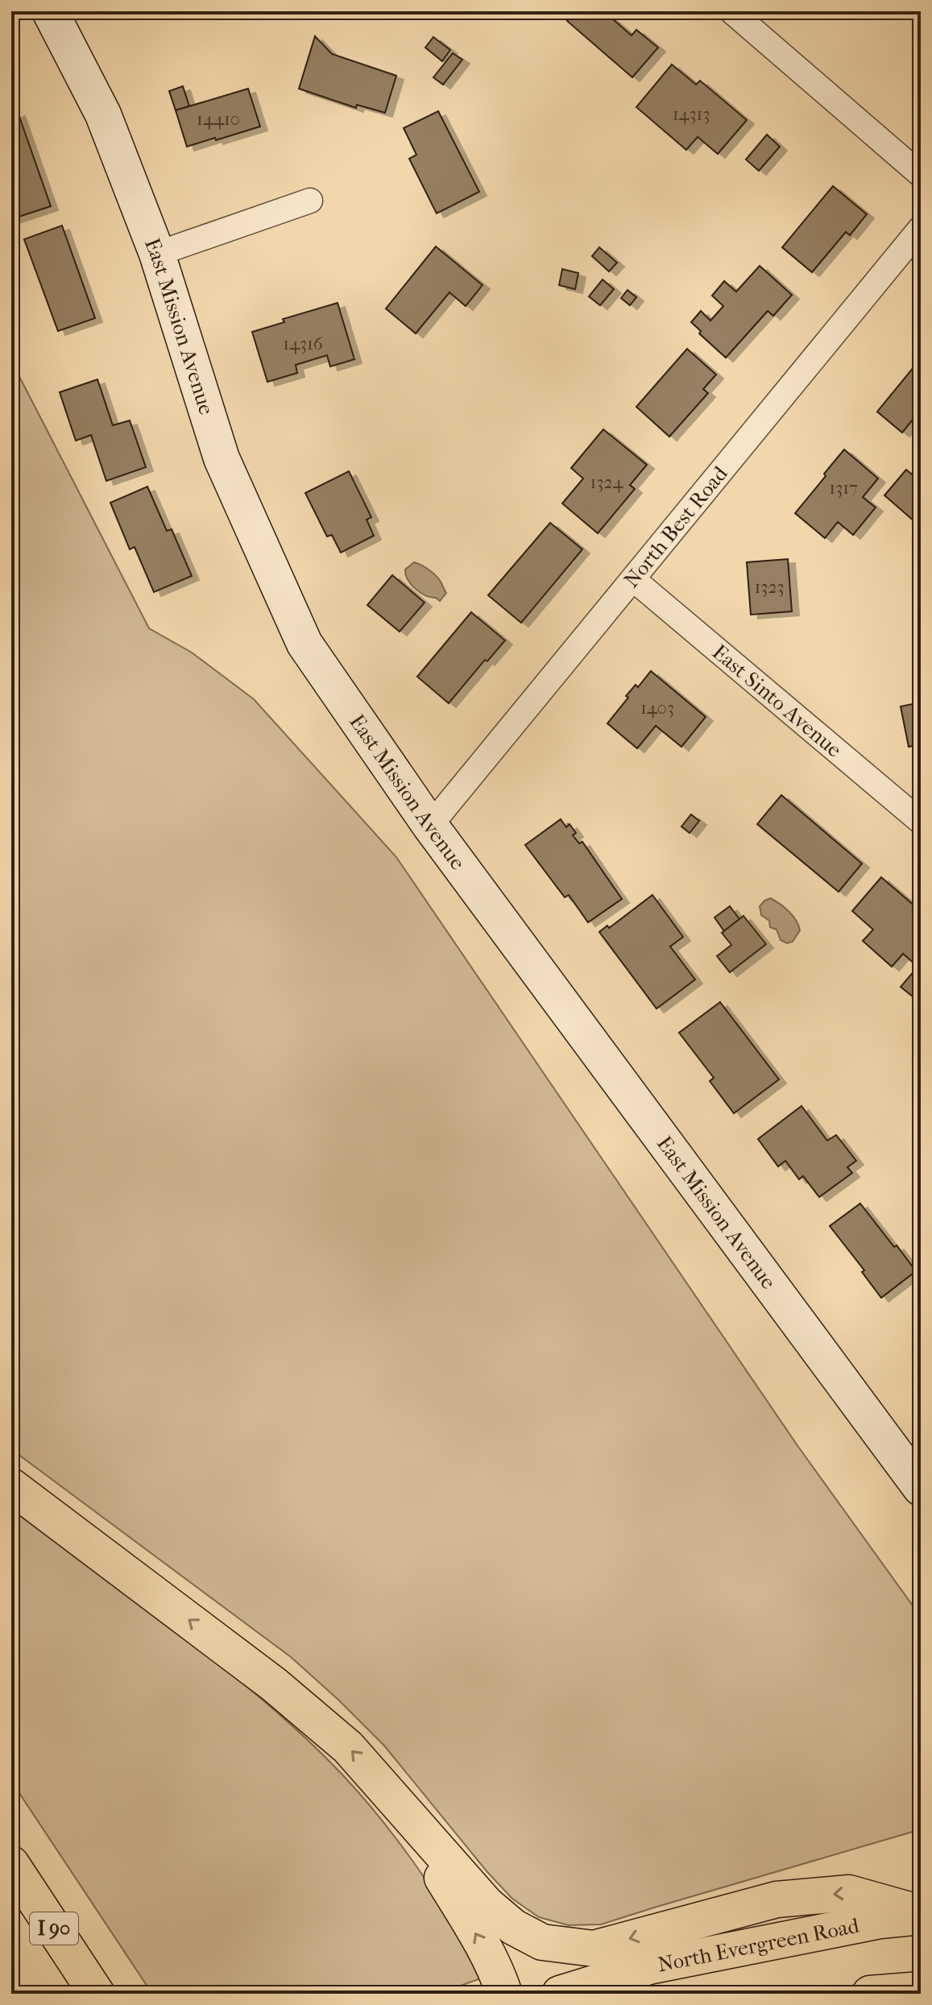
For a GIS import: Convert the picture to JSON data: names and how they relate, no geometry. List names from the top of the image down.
{
  "streets": {
    "main road": ["I 90", "North Evergreen Road"],
    "street": ["East Mission Avenue", "North Best Road", "East Sinto Avenue"]
  },
  "crossings": [
    ["East Mission Avenue", "North Best Road"],
    ["North Best Road", "East Sinto Avenue"]
  ],
  "house_numbers": [
    "14313",
    "14410",
    "14316",
    "1324",
    "1317",
    "1323",
    "1403"
  ]
}
